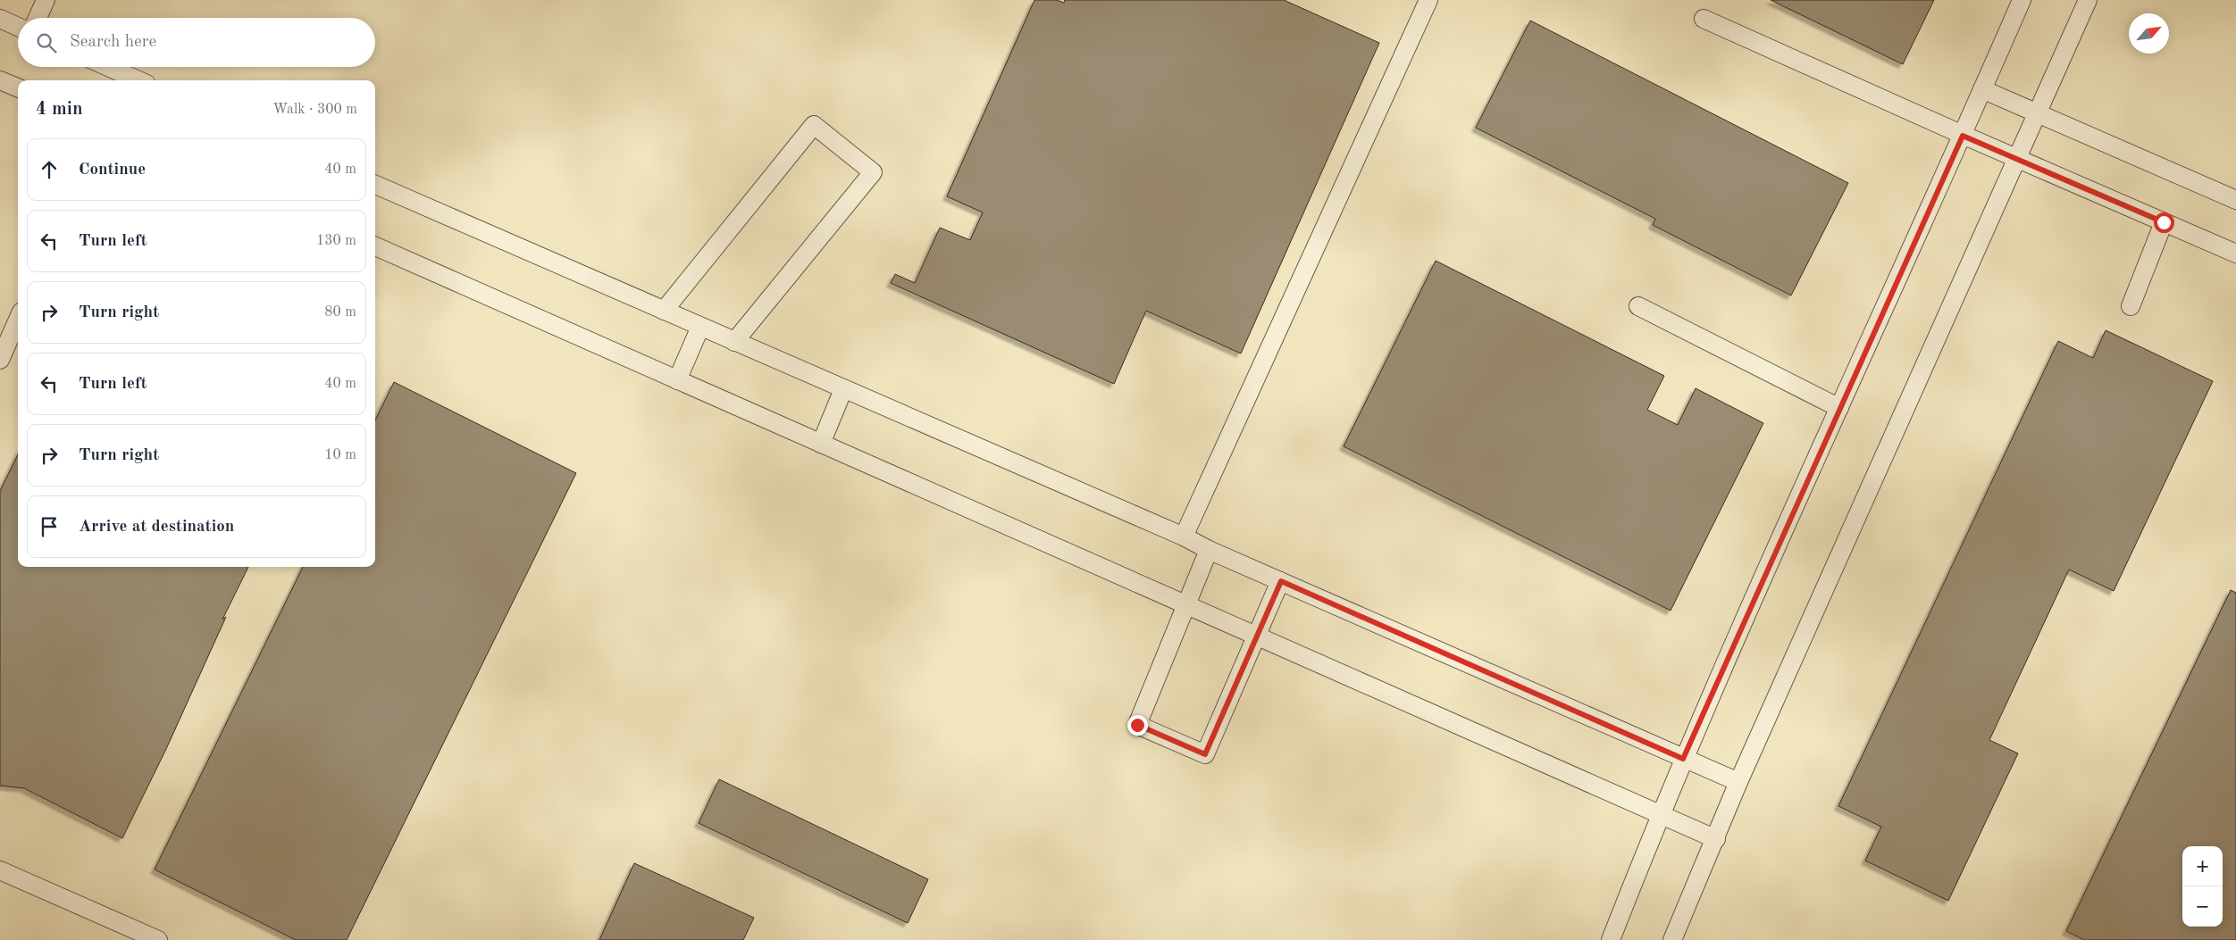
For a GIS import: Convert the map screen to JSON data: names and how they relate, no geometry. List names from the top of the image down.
{
  "north": "top right",
  "page": {
    "search": "Search here",
    "heading": ["4 min", "Walk · 300 m"],
    "list": [
      ["Continue", "40 m"],
      ["Turn left", "130 m"],
      ["Turn right", "80 m"],
      ["Turn left", "40 m"],
      ["Turn right", "10 m"],
      "Arrive at destination"
    ],
    "map_buttons": ["+", "−"]
  }
}
